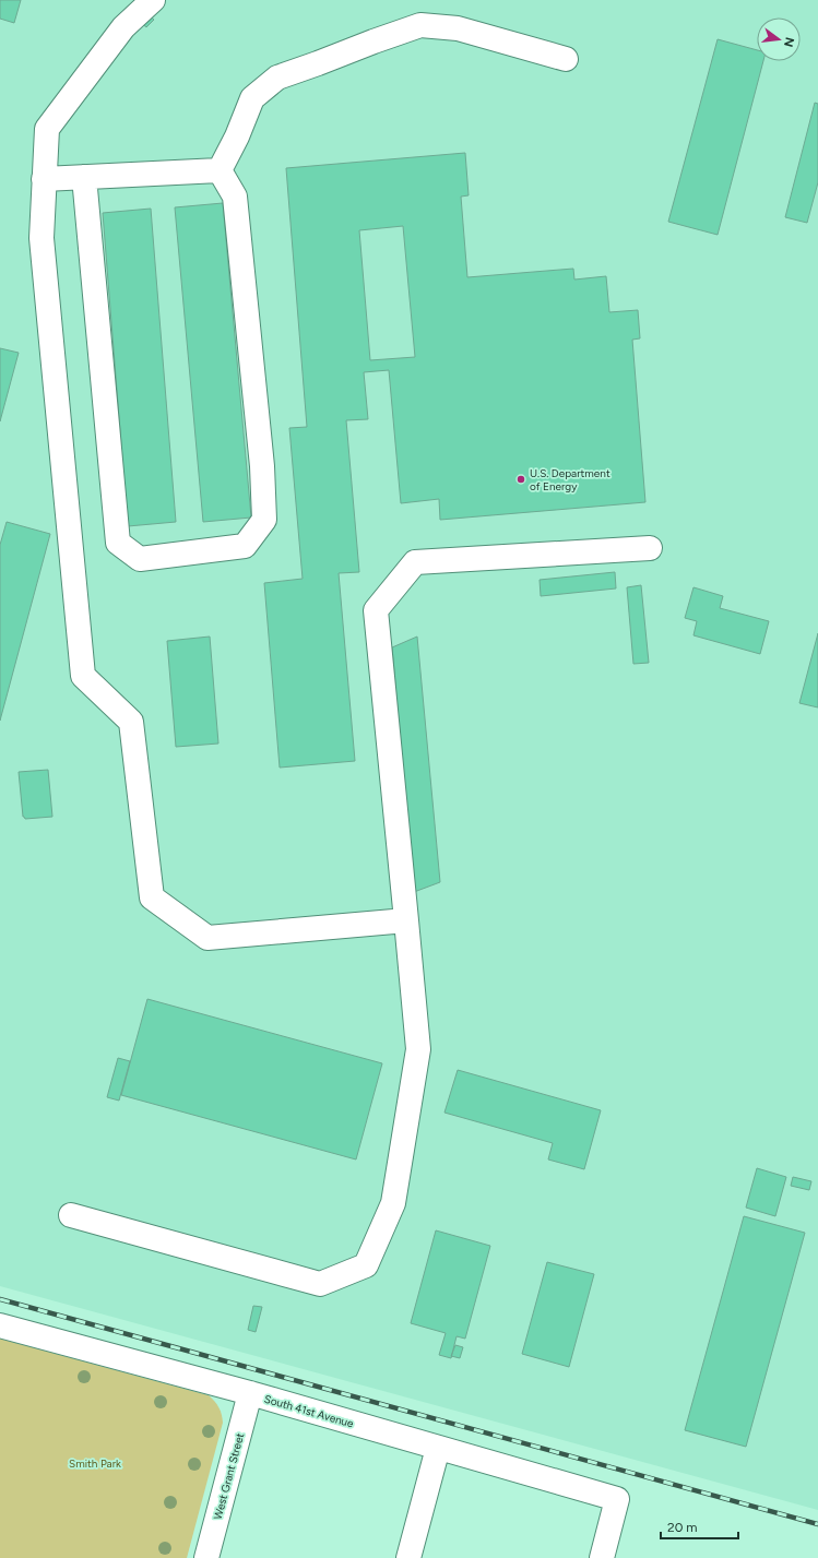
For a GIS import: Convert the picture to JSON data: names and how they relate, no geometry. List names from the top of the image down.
{
  "streets": {
    "street": ["South 41st Avenue", "West Grant Street"]
  },
  "crossings": [
    ["South 41st Avenue", "West Grant Street"]
  ],
  "parks": ["Smith Park"],
  "places": ["U.S. Department of Energy"],
  "scale_bar": "20 m",
  "north": "right"
}
